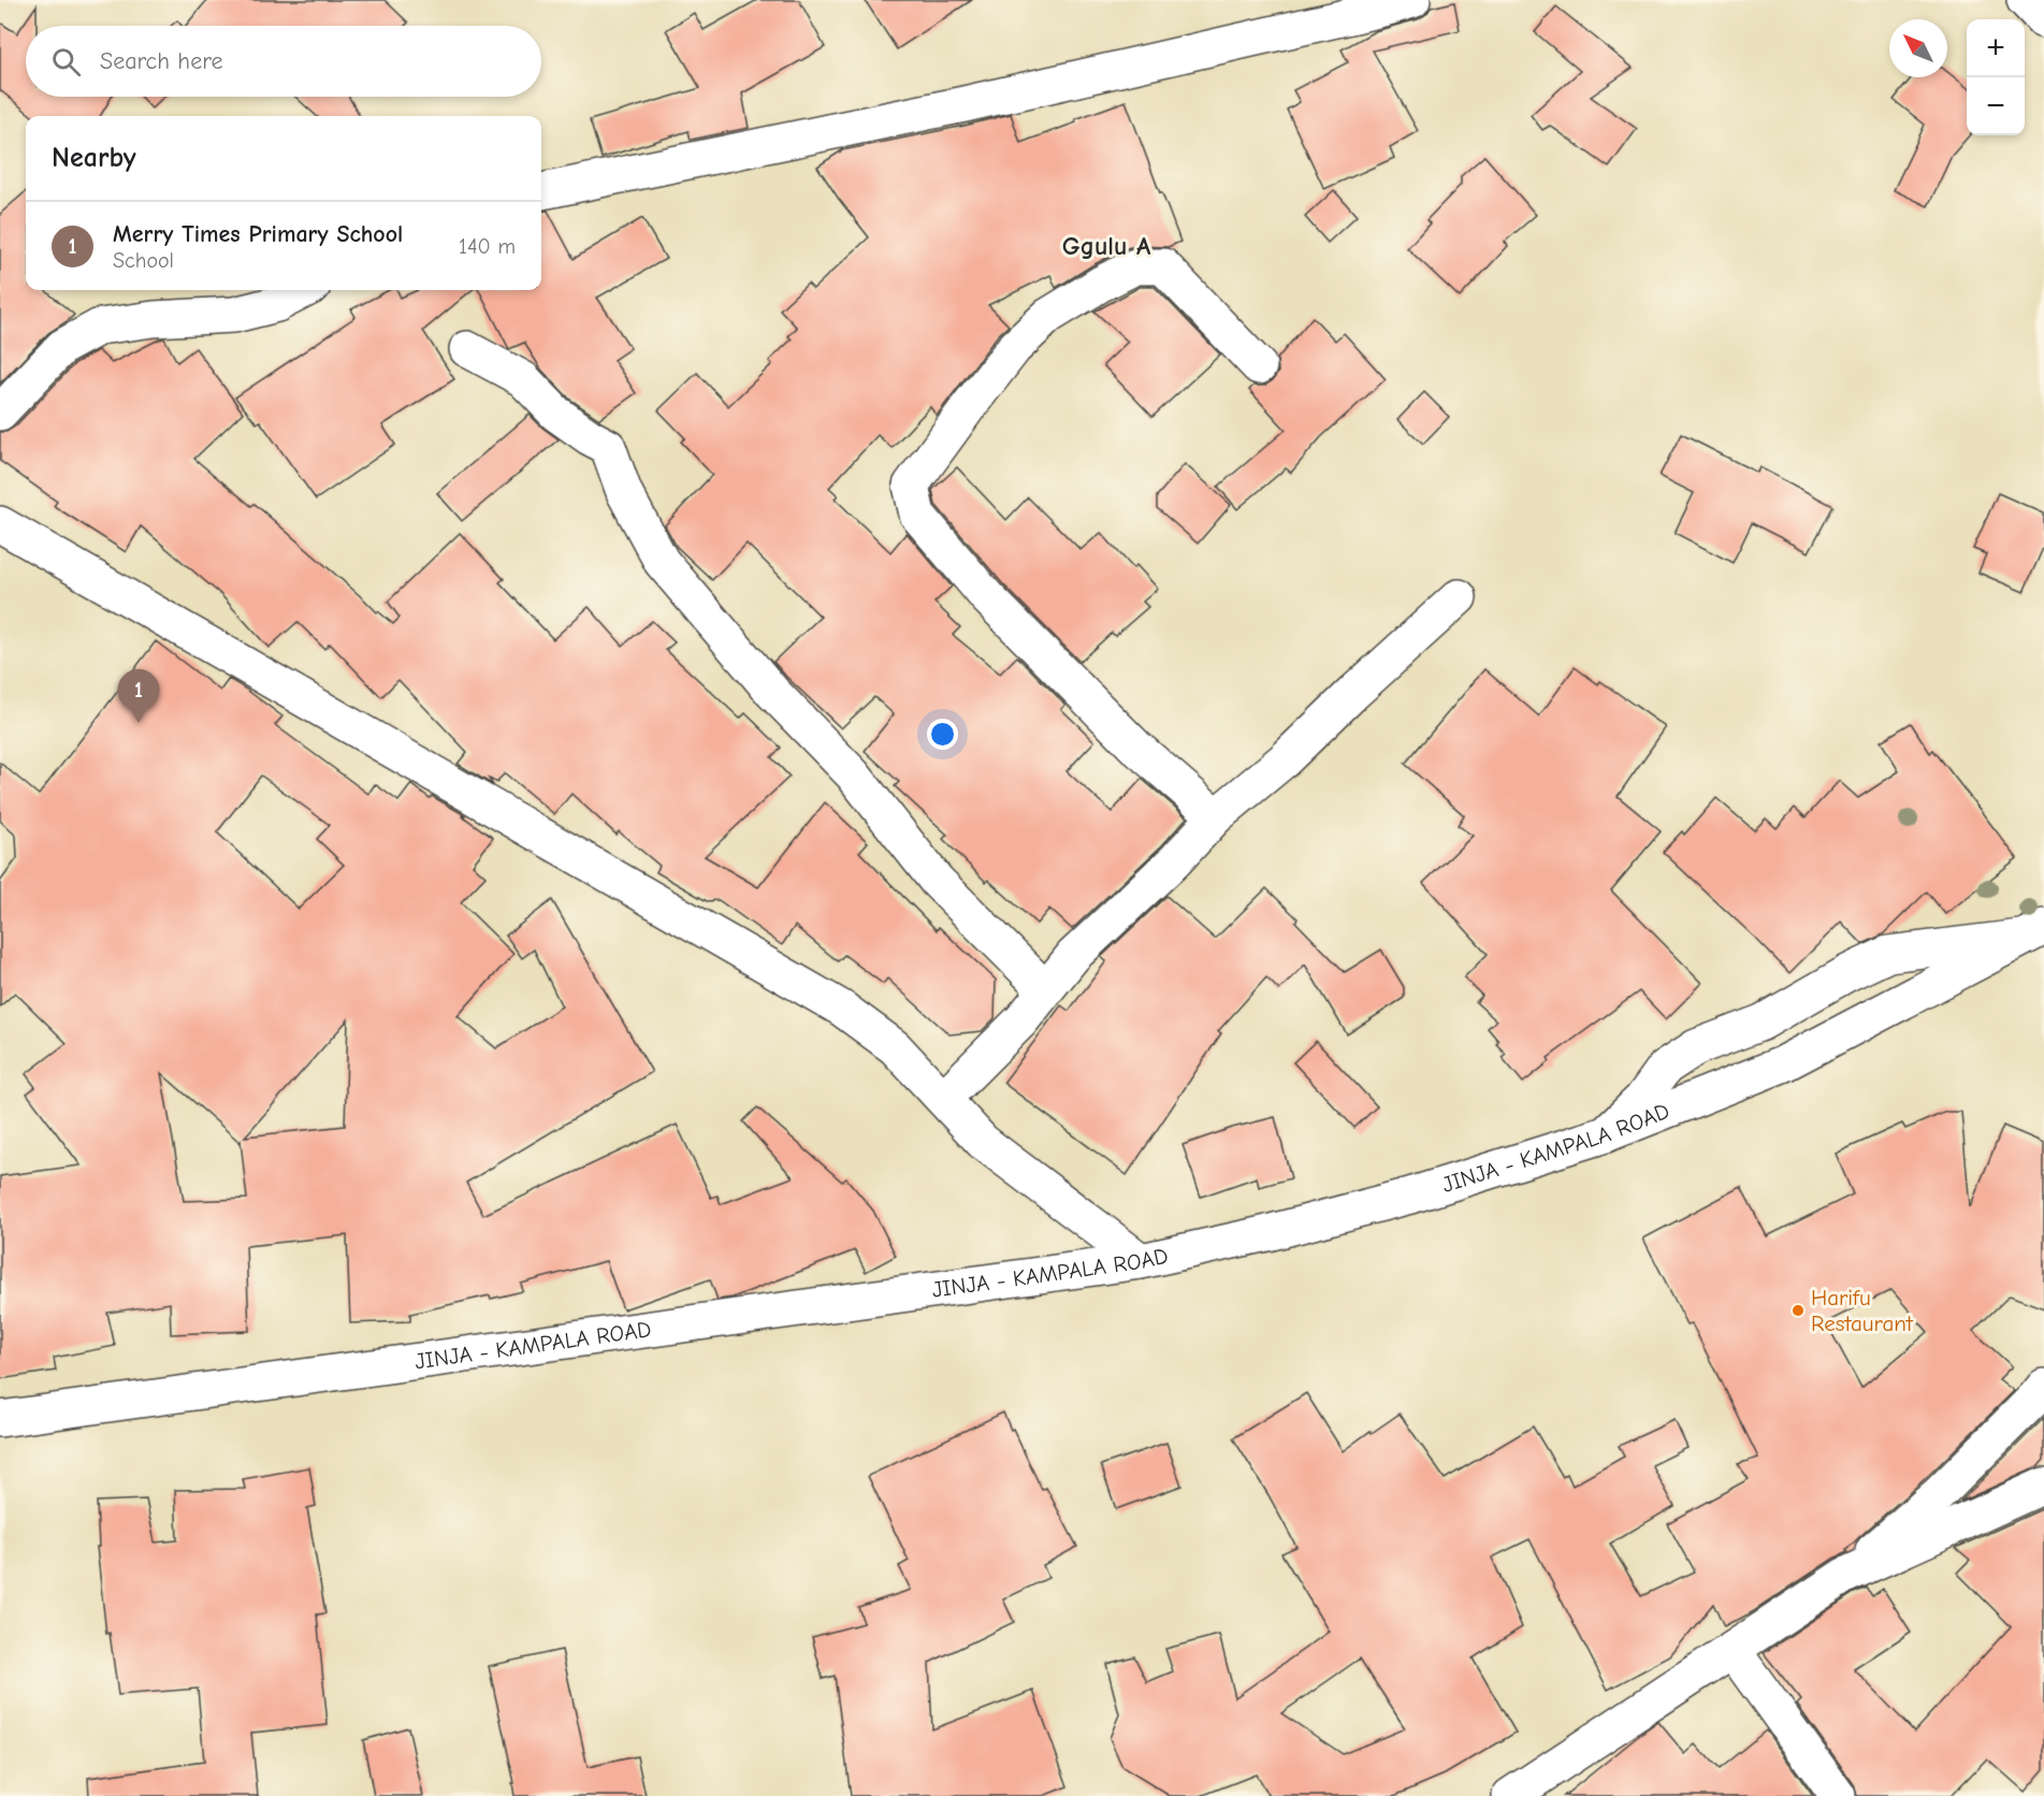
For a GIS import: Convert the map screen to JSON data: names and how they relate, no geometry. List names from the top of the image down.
{
  "streets": {
    "main road": ["JINJA - KAMPALA ROAD"]
  },
  "districts": ["Ggulu A"],
  "places": ["Harifu Restaurant"],
  "north": "top left",
  "page": {
    "map_buttons": ["+", "−"],
    "search": "Search here",
    "heading": "Nearby",
    "list": [
      {
        "mark": "1",
        "name": "Merry Times Primary School",
        "note": "School",
        "value": "140 m"
      }
    ],
    "pins": "1"
  }
}
